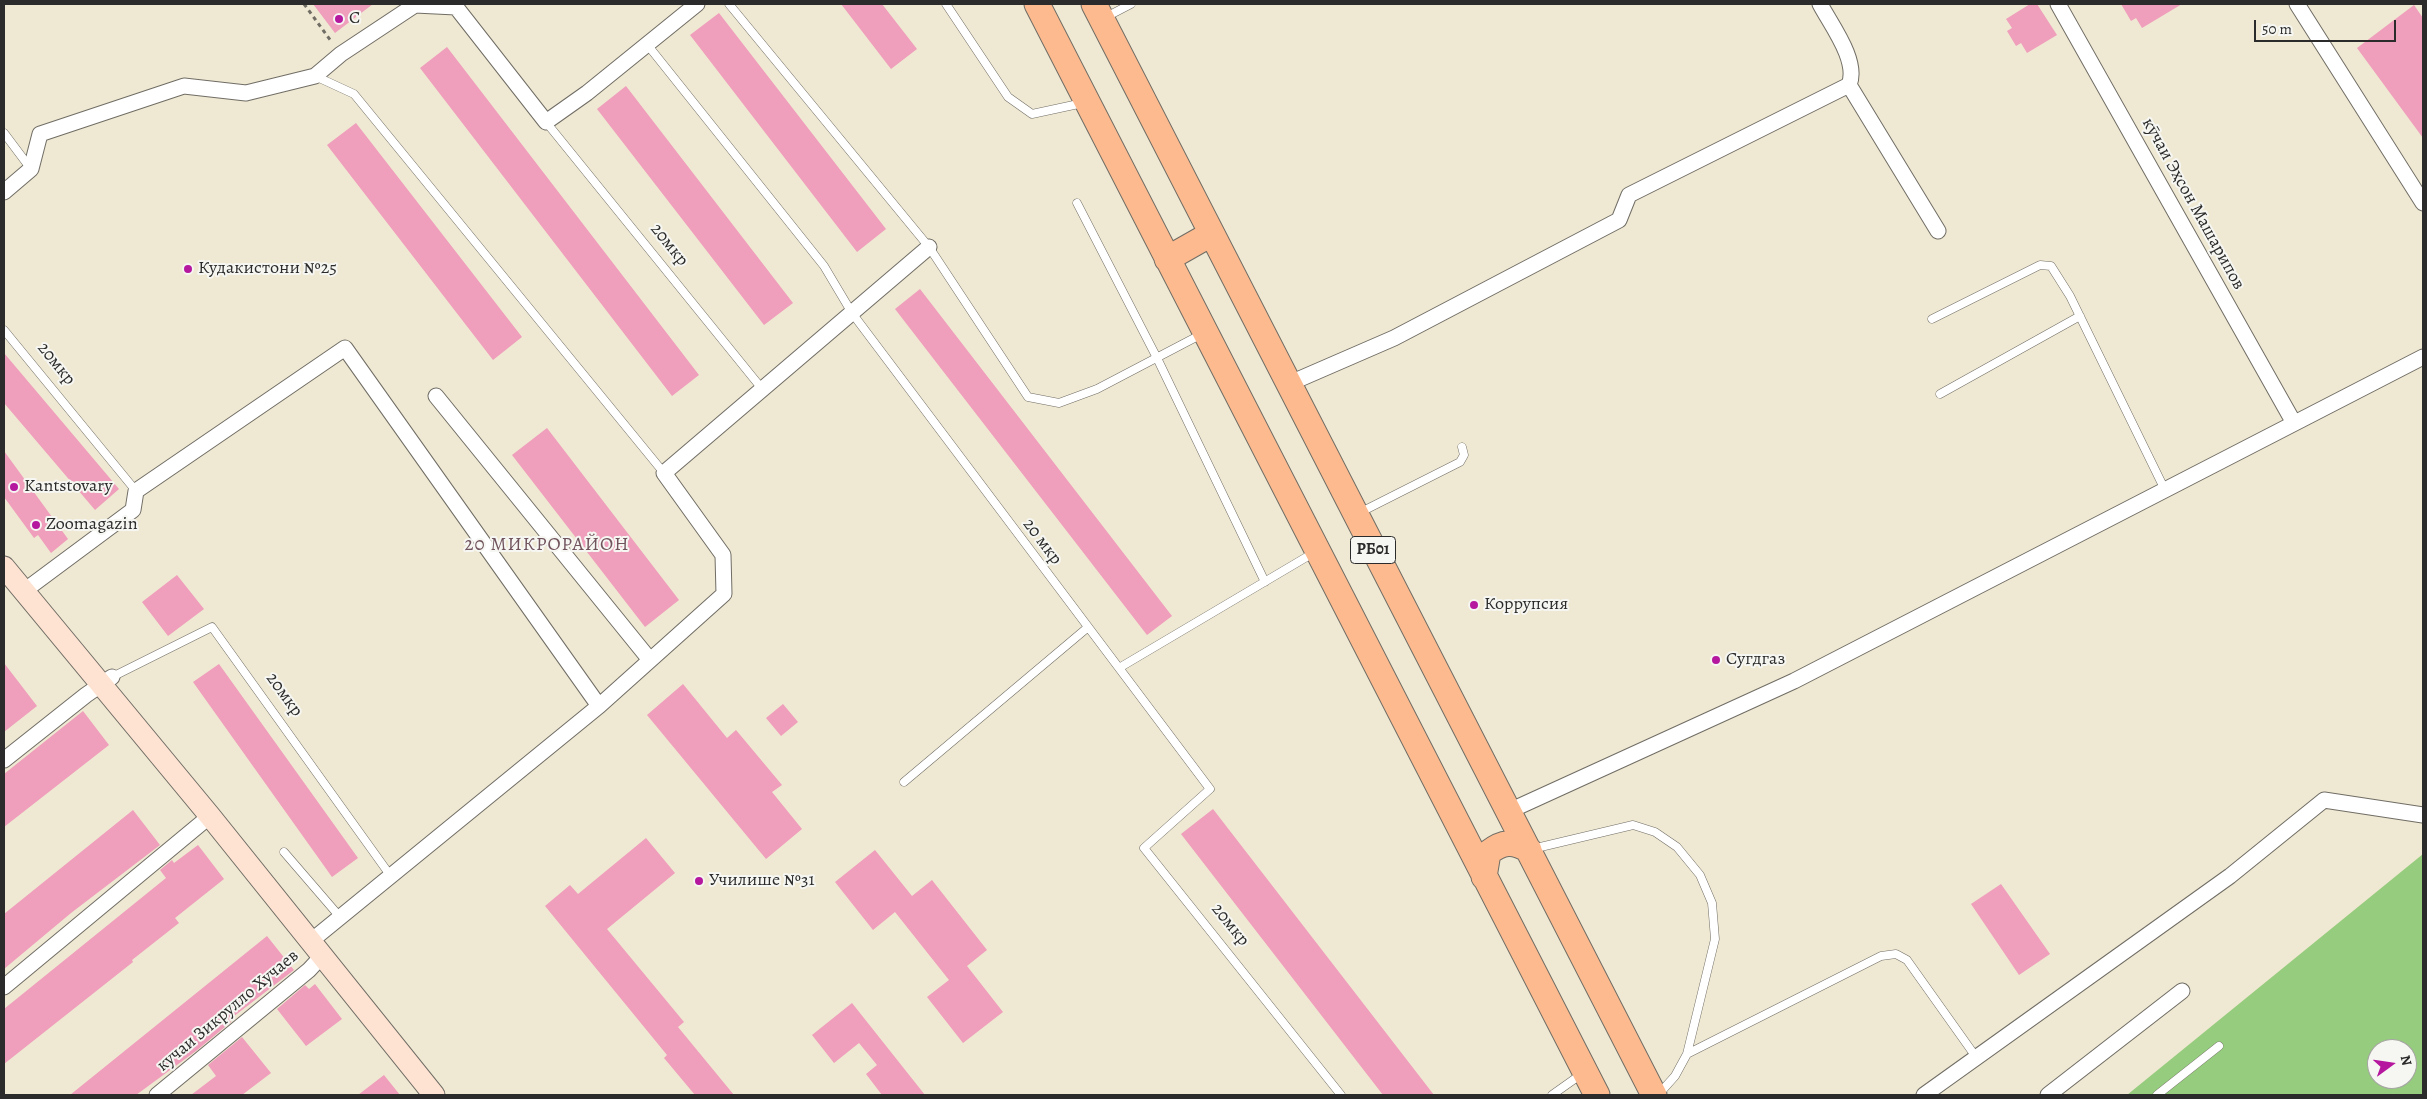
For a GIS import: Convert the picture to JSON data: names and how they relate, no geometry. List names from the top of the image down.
{
  "streets": {
    "highway": ["РБ01"],
    "street": ["кӯчаи Эҳсон Машарипов", "20мкр", "кучаи Зикрулло Хучаев"],
    "lane": ["20 мкр"]
  },
  "crossings": [
    ["20мкр", "20 мкр"],
    ["20мкр", "кучаи Зикрулло Хучаев"]
  ],
  "districts": ["20 МИКРОРАЙОН"],
  "places": [
    "С",
    "Кудакистони №25",
    "Kantstovary",
    "Zoomagazin",
    "Коррупсия",
    "Сугдгаз",
    "Училише №31"
  ],
  "scale_bar": "50 m",
  "north": "right"
}
